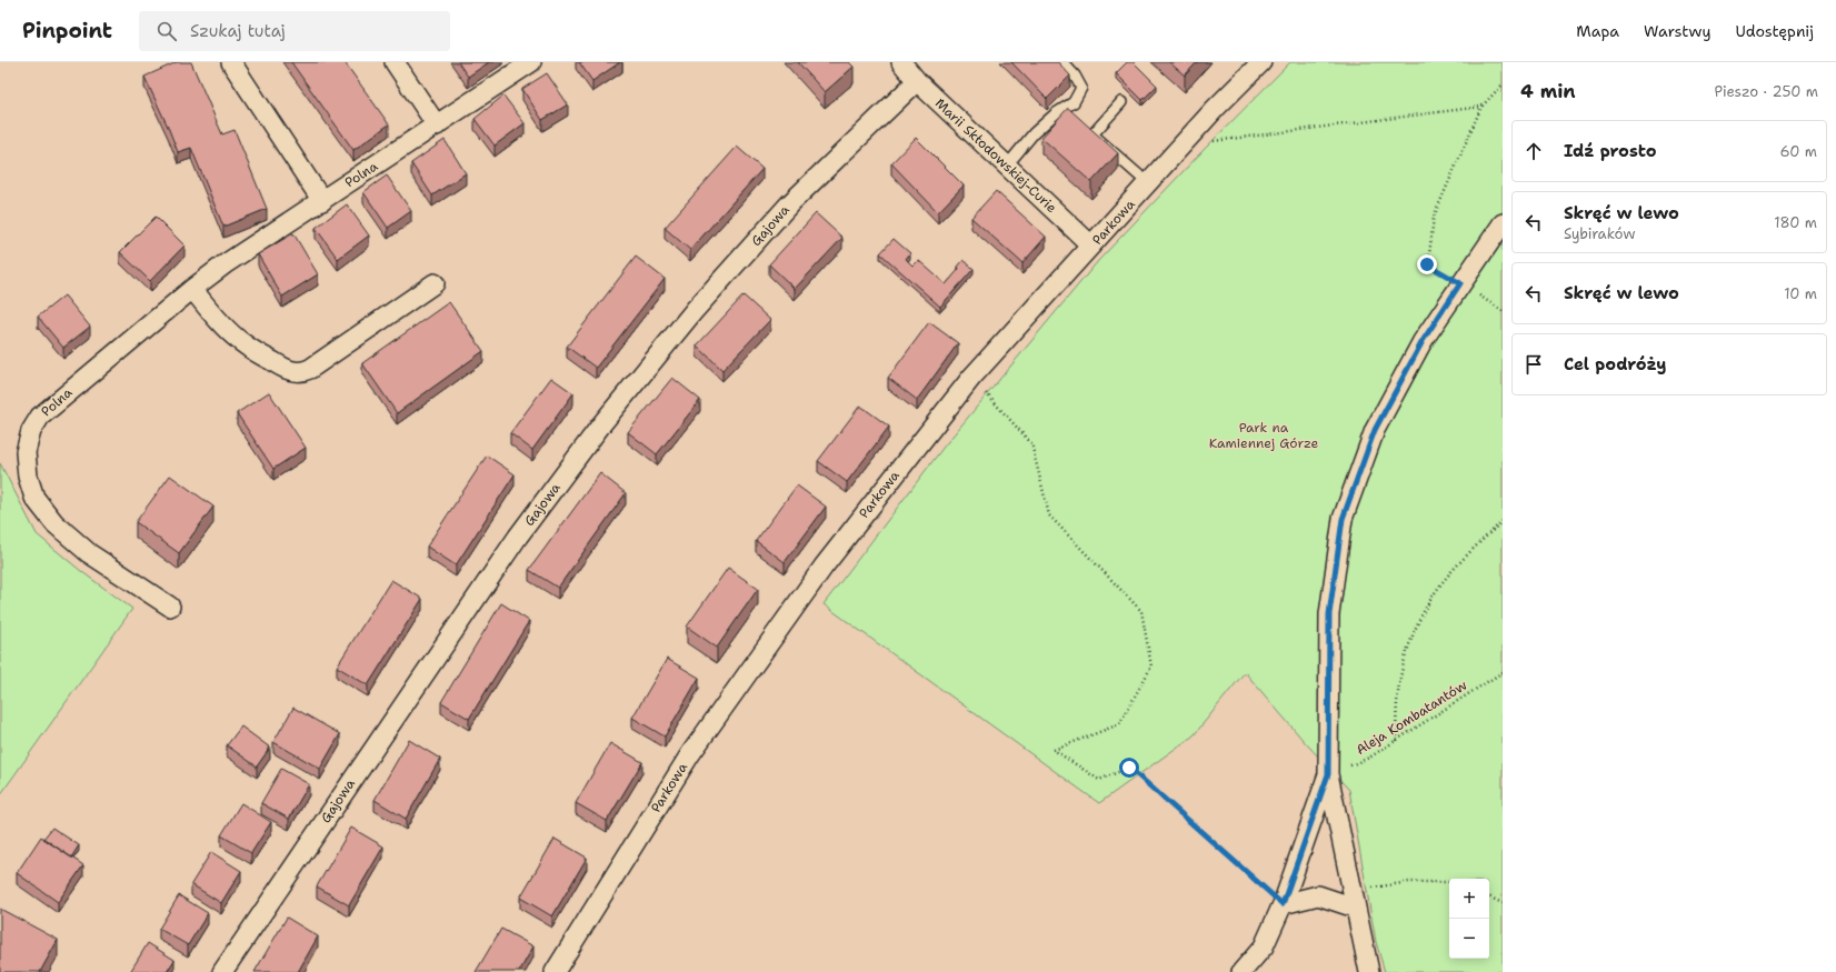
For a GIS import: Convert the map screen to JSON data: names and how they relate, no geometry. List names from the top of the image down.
{
  "streets": {
    "street": [
      "Marii Skłodowskiej-Curie",
      "Polna",
      "Parkowa",
      "Gajowa"
    ],
    "path": ["Aleja Kombatantów"]
  },
  "crossings": [
    ["Marii Skłodowskiej-Curie", "Parkowa"],
    ["Marii Skłodowskiej-Curie", "Gajowa"]
  ],
  "parks": ["Park na Kamiennej Górze"],
  "page": {
    "header": "Pinpoint",
    "search": "Szukaj tutaj",
    "nav": ["Mapa", "Warstwy", "Udostępnij"],
    "heading": ["4 min", "Pieszo · 250 m"],
    "list": [
      ["Idź prosto", "60 m"],
      ["Skręć w lewo", "Sybiraków", "180 m"],
      ["Skręć w lewo", "10 m"],
      "Cel podróży"
    ],
    "map_buttons": ["+", "−"]
  }
}
